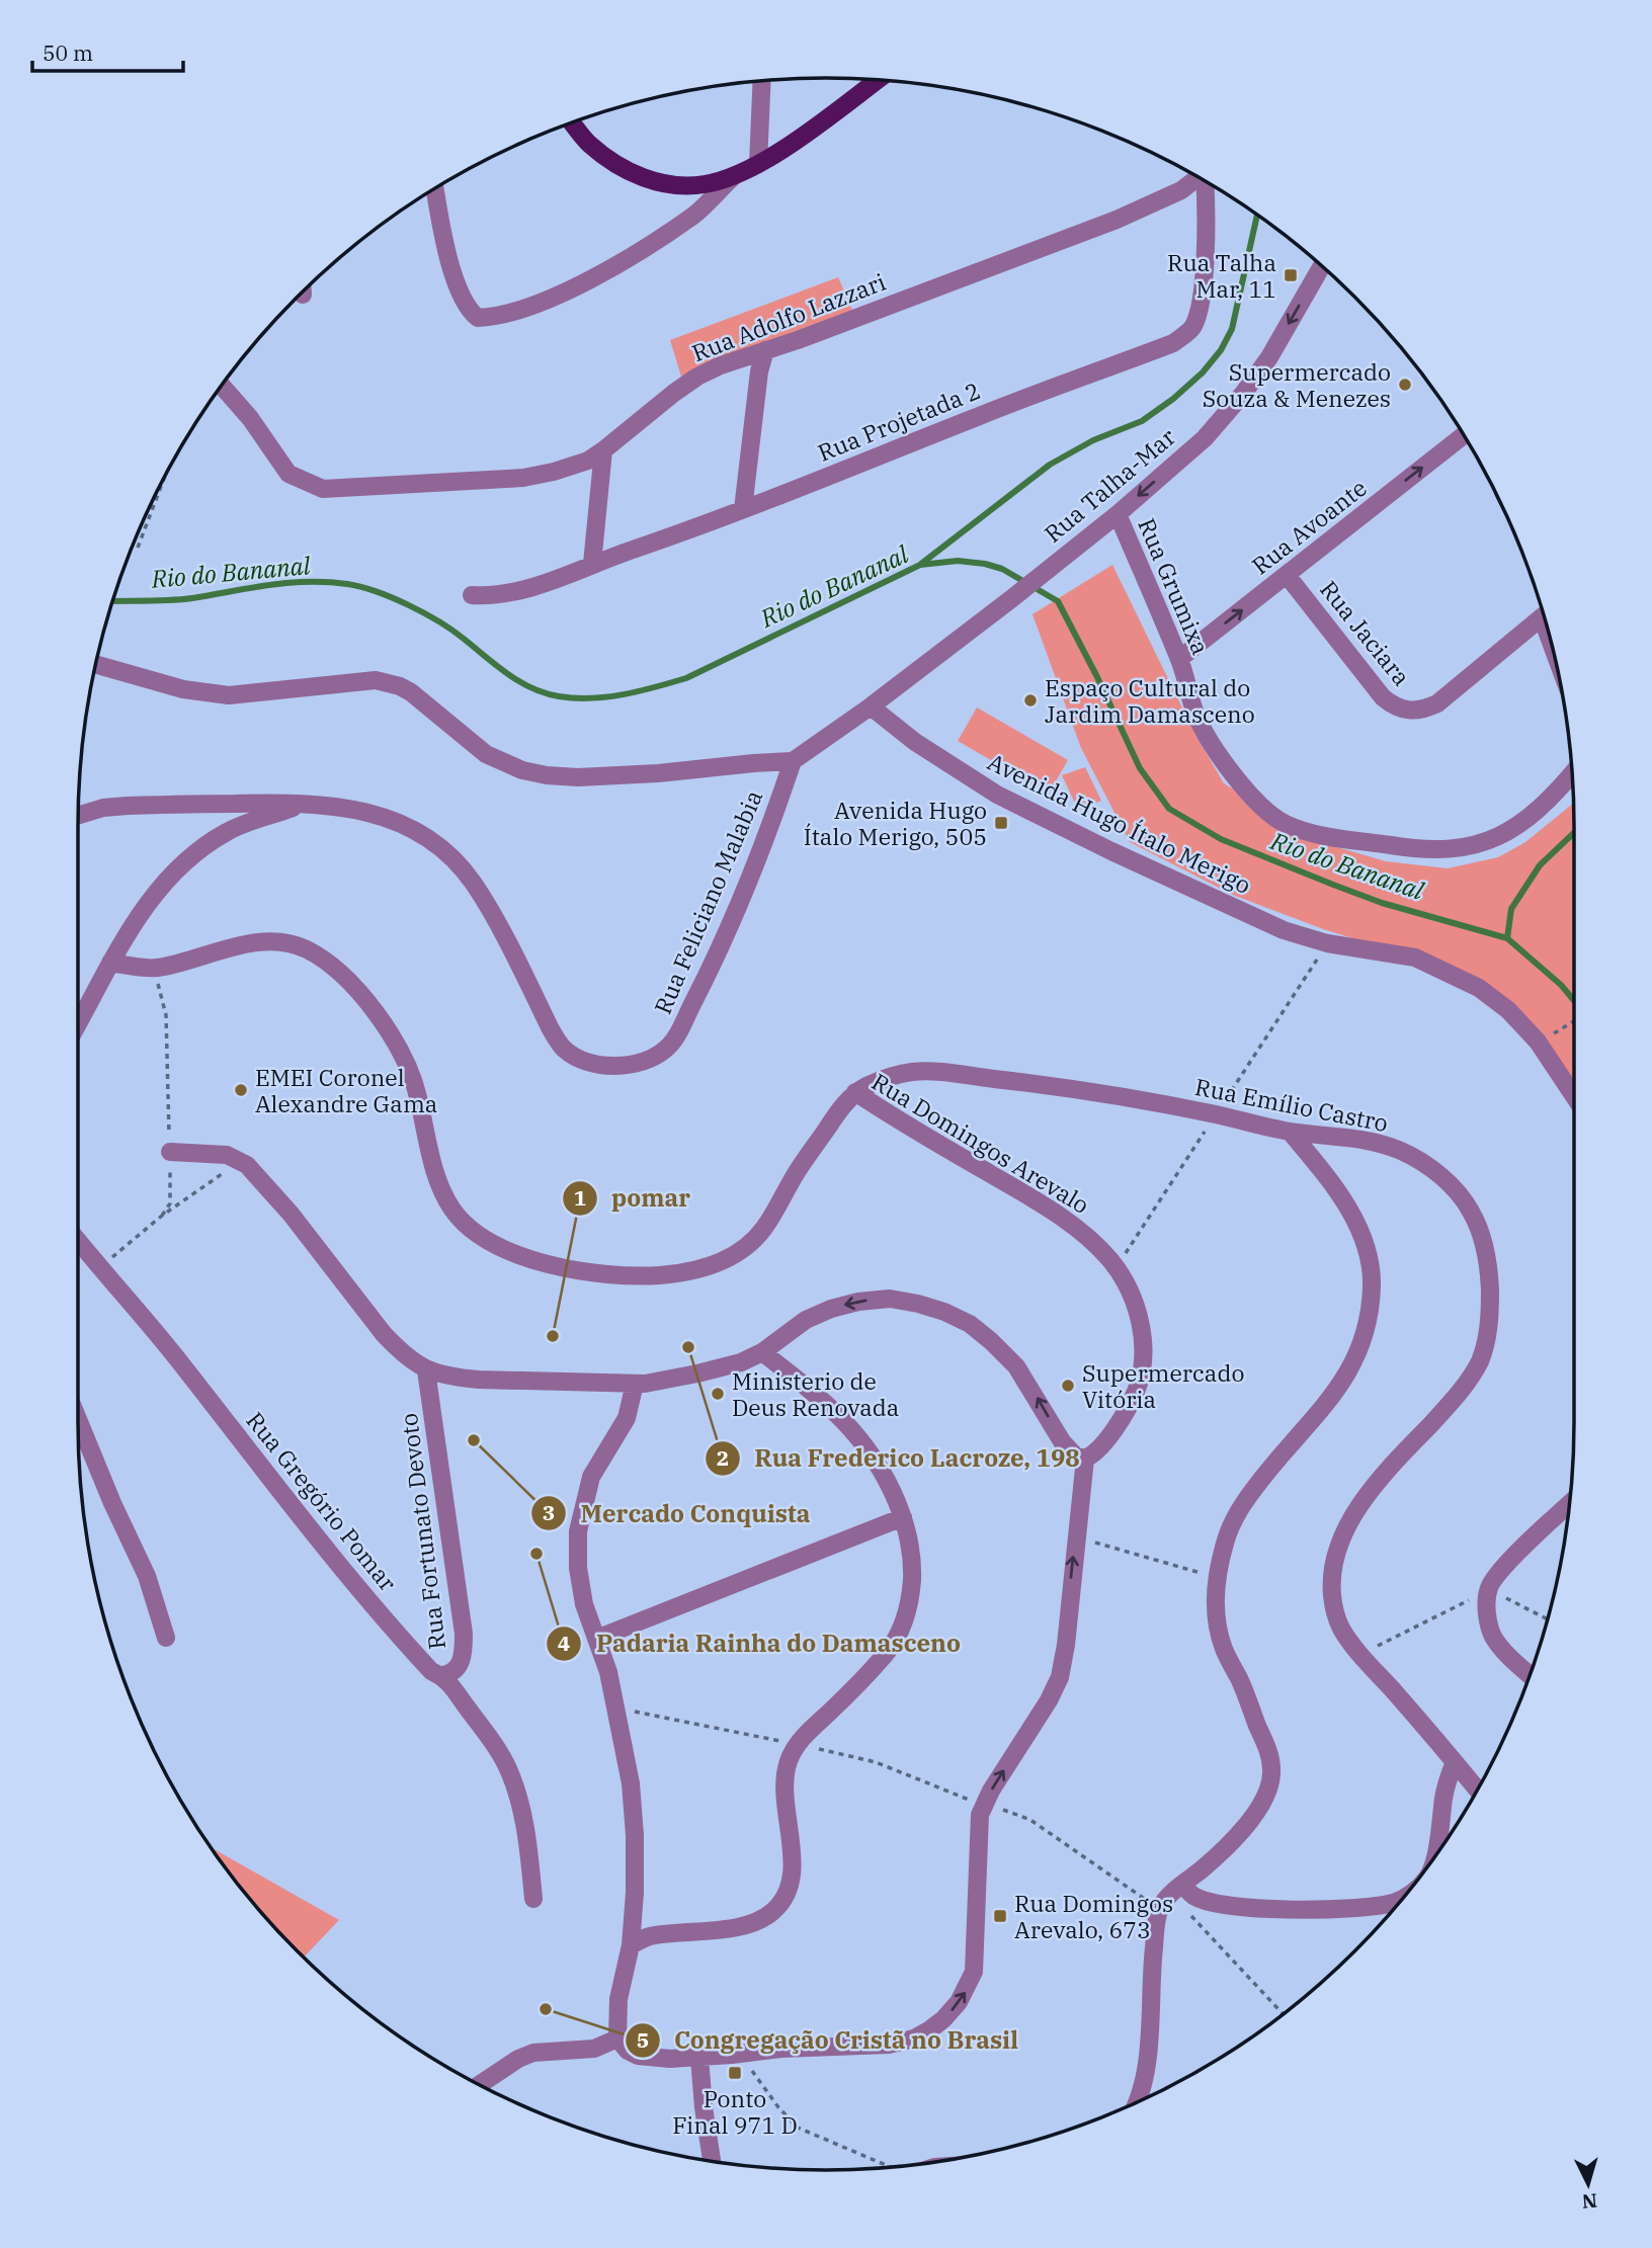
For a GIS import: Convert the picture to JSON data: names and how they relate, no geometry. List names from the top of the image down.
{
  "streets": {
    "street": [
      "Rua Adolfo Lazzari",
      "Rua Projetada 2",
      "Rua Talha-Mar",
      "Rua Avoante",
      "Rua Grumixa",
      "Rua Jaciara",
      "Avenida Hugo Ítalo Merigo",
      "Rua Feliciano Malabia",
      "Rua Emílio Castro",
      "Rua Domingos Arevalo",
      "Rua Gregório Pomar",
      "Rua Fortunato Devoto"
    ]
  },
  "crossings": [
    ["Rua Talha-Mar", "Rua Grumixa"],
    ["Rua Talha-Mar", "Avenida Hugo Ítalo Merigo"],
    ["Rua Avoante", "Rua Grumixa"],
    ["Rua Avoante", "Rua Jaciara"],
    ["Rua Emílio Castro", "Rua Domingos Arevalo"],
    ["Rua Gregório Pomar", "Rua Fortunato Devoto"]
  ],
  "one_way": ["Rua Talha-Mar", "Rua Avoante"],
  "water": ["Rio do Bananal"],
  "places": {
    "transit": [
      "Rua Talha Mar, 11",
      "Avenida Hugo Ítalo Merigo, 505",
      "Rua Domingos Arevalo, 673",
      "Ponto Final 971 D"
    ],
    "other": [
      "Supermercado Souza & Menezes",
      "Espaço Cultural do Jardim Damasceno",
      "EMEI Coronel Alexandre Gama",
      "pomar",
      "Rua Frederico Lacroze, 198",
      "Supermercado Vitória",
      "Ministerio de Deus Renovada",
      "Mercado Conquista",
      "Padaria Rainha do Damasceno",
      "Congregação Cristã no Brasil"
    ]
  },
  "scale_bar": "50 m",
  "north": "bottom"
}
